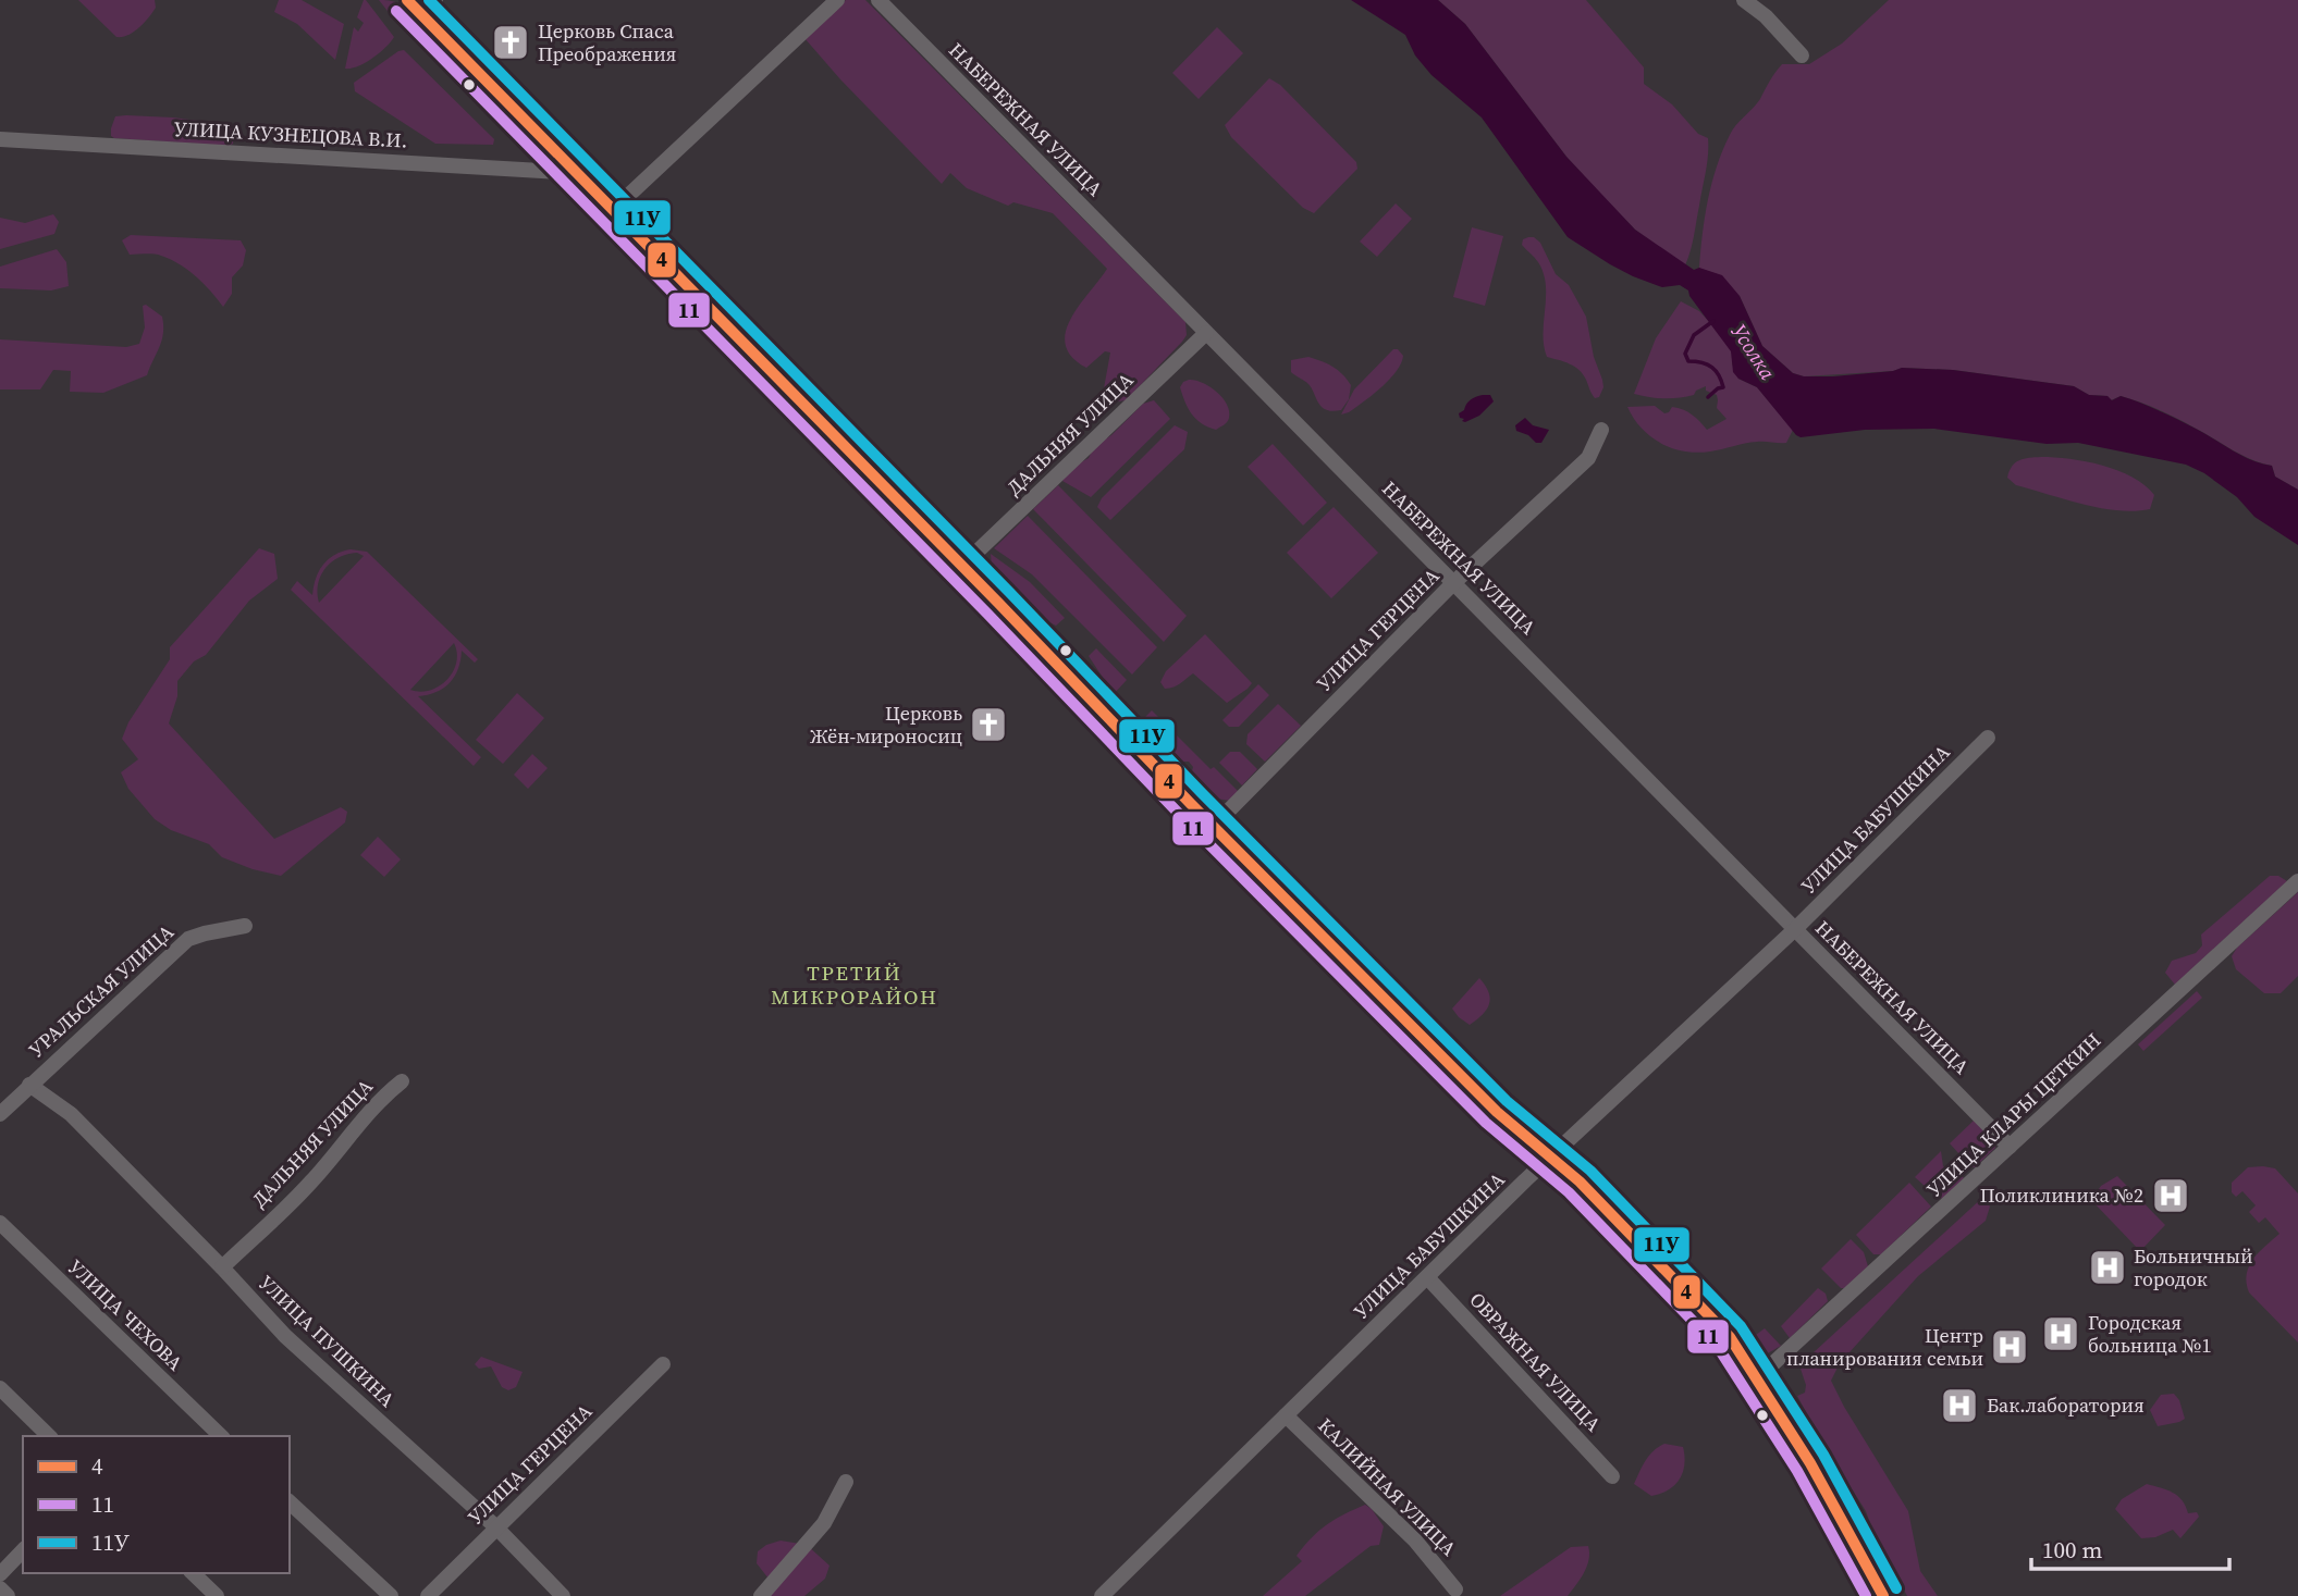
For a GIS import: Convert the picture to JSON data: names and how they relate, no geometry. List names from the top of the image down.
{
  "streets": {
    "street": [
      "НАБЕРЕЖНАЯ УЛИЦА",
      "УЛИЦА КУЗНЕЦОВА В.И.",
      "ДАЛЬНЯЯ УЛИЦА",
      "УЛИЦА ГЕРЦЕНА",
      "УЛИЦА БАБУШКИНА",
      "УРАЛЬСКАЯ УЛИЦА",
      "УЛИЦА КЛАРЫ ЦЕТКИН",
      "УЛИЦА ЧЕХОВА",
      "УЛИЦА ПУШКИНА",
      "ОВРАЖНАЯ УЛИЦА",
      "КАЛИЙНАЯ УЛИЦА"
    ]
  },
  "crossings": [
    ["НАБЕРЕЖНАЯ УЛИЦА", "ДАЛЬНЯЯ УЛИЦА"],
    ["НАБЕРЕЖНАЯ УЛИЦА", "УЛИЦА ГЕРЦЕНА"],
    ["НАБЕРЕЖНАЯ УЛИЦА", "УЛИЦА БАБУШКИНА"],
    ["НАБЕРЕЖНАЯ УЛИЦА", "УЛИЦА КЛАРЫ ЦЕТКИН"],
    ["ДАЛЬНЯЯ УЛИЦА", "УЛИЦА ПУШКИНА"],
    ["УЛИЦА ГЕРЦЕНА", "УЛИЦА ПУШКИНА"],
    ["УЛИЦА БАБУШКИНА", "ОВРАЖНАЯ УЛИЦА"],
    ["УЛИЦА БАБУШКИНА", "КАЛИЙНАЯ УЛИЦА"],
    ["УРАЛЬСКАЯ УЛИЦА", "УЛИЦА ПУШКИНА"]
  ],
  "districts": ["ТРЕТИЙ МИКРОРАЙОН"],
  "water": ["Усолка"],
  "places": {
    "church": ["Церковь Спаса Преображения", "Церковь Жён-мироносиц"],
    "hospital": [
      "Поликлиника №2",
      "Больничный городок",
      "Городская больница №1",
      "Центр планирования семьи",
      "Бак.лаборатория"
    ]
  },
  "lines": ["transit line 4", "transit line 11У", "transit line 11"],
  "legend": ["4", "11", "11У"],
  "scale_bar": "100 m"
}
